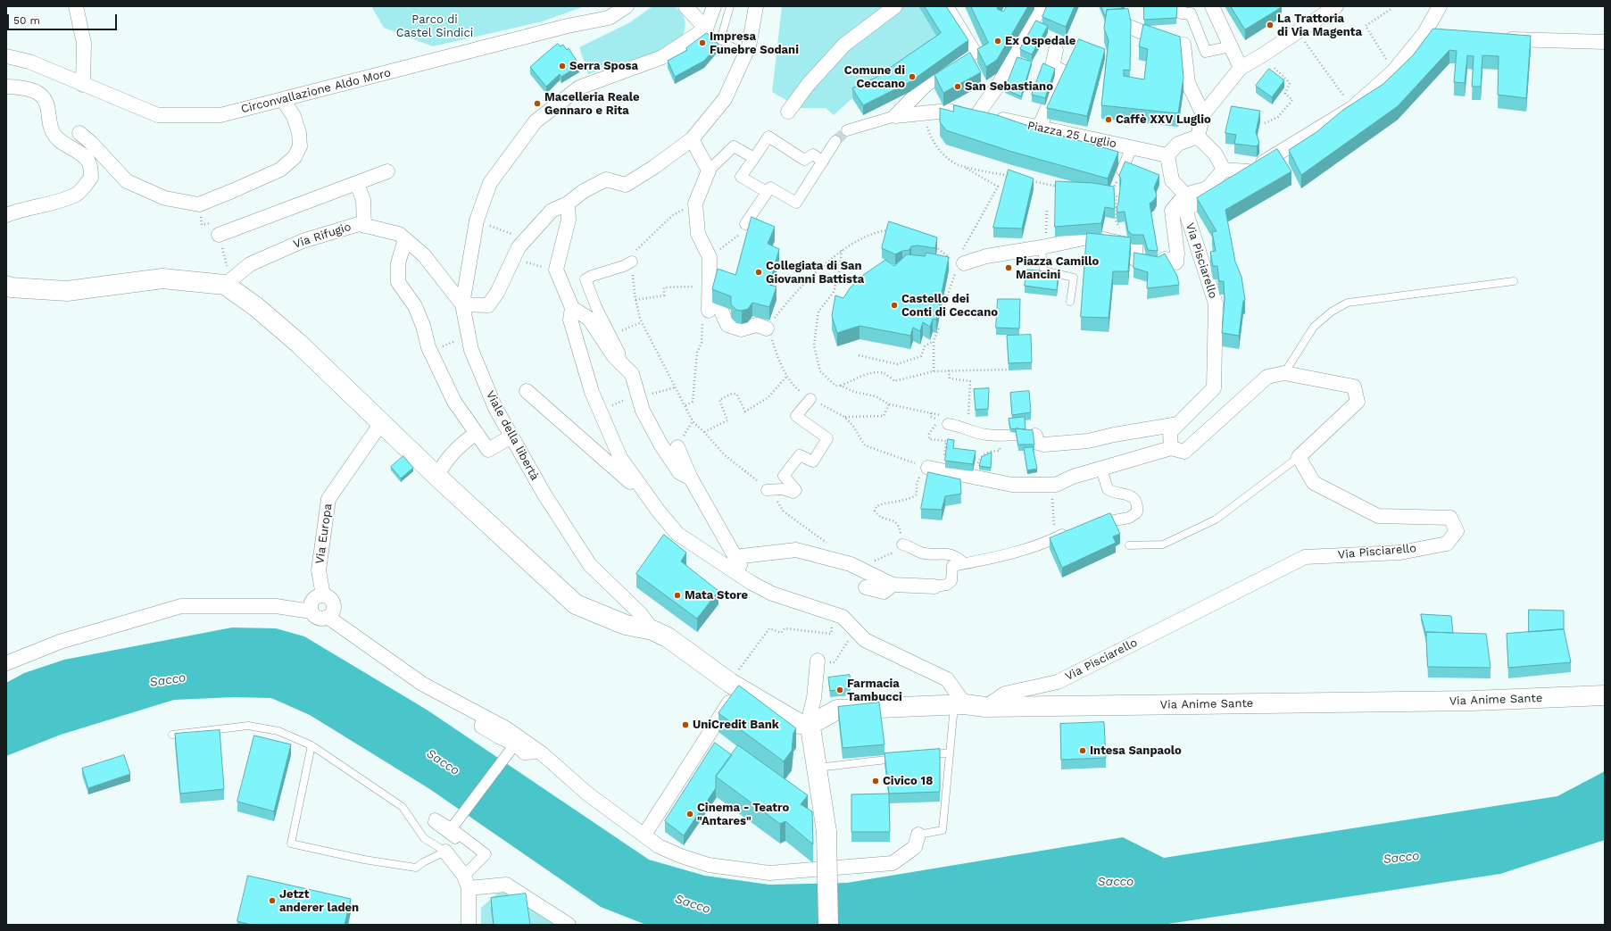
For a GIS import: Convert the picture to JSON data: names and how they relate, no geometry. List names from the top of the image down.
{
  "streets": {
    "main road": ["Via Anime Sante"],
    "street": [
      "Circonvallazione Aldo Moro",
      "Piazza 25 Luglio",
      "Via Rifugio",
      "Via Pisciarello",
      "Viale della libertà",
      "Via Europa"
    ]
  },
  "crossings": [
    ["Via Rifugio", "Viale della libertà"],
    ["Via Pisciarello", "Via Anime Sante"]
  ],
  "water": ["Sacco"],
  "parks": ["Parco di Castel Sindici"],
  "places": [
    "La Trattoria di Via Magenta",
    "Ex Ospedale",
    "Impresa Funebre Sodani",
    "Serra Sposa",
    "Comune di Ceccano",
    "San Sebastiano",
    "Macelleria Reale Gennaro e Rita",
    "Caffè XXV Luglio",
    "Piazza Camillo Mancini",
    "Collegiata di San Giovanni Battista",
    "Castello dei Conti di Ceccano",
    "Mata Store",
    "Farmacia Tambucci",
    "UniCredit Bank",
    "Intesa Sanpaolo",
    "Civico 18",
    "Cinema - Teatro \"Antares\"",
    "Jetzt anderer laden"
  ],
  "scale_bar": "50 m"
}
